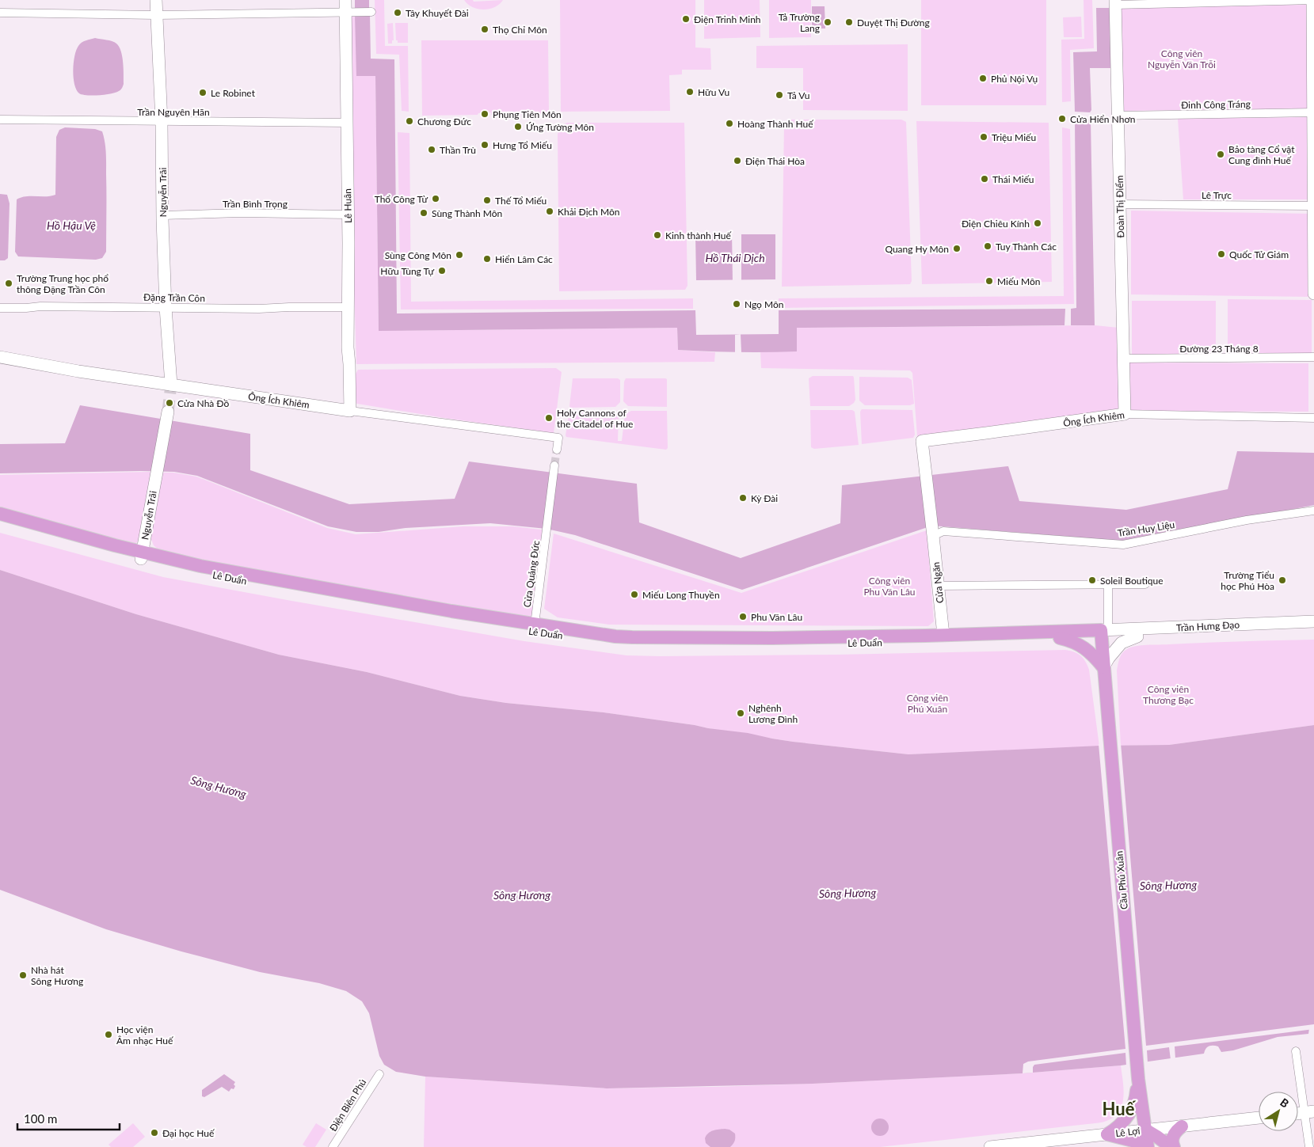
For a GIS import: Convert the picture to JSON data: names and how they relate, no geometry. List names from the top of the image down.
{
  "streets": {
    "main road": [
      "Nguyễn Trãi",
      "Lê Huân",
      "Đoàn Thị Điểm",
      "Ông Ích Khiêm",
      "Lê Duẩn",
      "Cửa Ngăn",
      "Trần Hưng Đạo",
      "Cầu Phú Xuân",
      "Lê Lợi"
    ],
    "street": [
      "Đinh Công Tráng",
      "Trần Nguyên Hãn",
      "Lê Trực",
      "Trần Bình Trọng",
      "Đặng Trần Côn",
      "Đường 23 Tháng 8",
      "Trần Huy Liệu",
      "Cửa Quảng Đức",
      "Điện Biên Phủ"
    ]
  },
  "crossings": [
    ["Đinh Công Tráng", "Đoàn Thị Điểm"],
    ["Trần Nguyên Hãn", "Nguyễn Trãi"],
    ["Trần Nguyên Hãn", "Lê Huân"],
    ["Nguyễn Trãi", "Trần Bình Trọng"],
    ["Nguyễn Trãi", "Đặng Trần Côn"],
    ["Nguyễn Trãi", "Ông Ích Khiêm"],
    ["Nguyễn Trãi", "Lê Duẩn"],
    ["Lê Trực", "Đoàn Thị Điểm"],
    ["Trần Bình Trọng", "Lê Huân"],
    ["Lê Huân", "Đặng Trần Côn"],
    ["Lê Huân", "Ông Ích Khiêm"],
    ["Đoàn Thị Điểm", "Đường 23 Tháng 8"],
    ["Đoàn Thị Điểm", "Ông Ích Khiêm"],
    ["Ông Ích Khiêm", "Cửa Ngăn"],
    ["Trần Huy Liệu", "Cửa Ngăn"],
    ["Cửa Quảng Đức", "Lê Duẩn"],
    ["Lê Duẩn", "Cửa Ngăn"],
    ["Lê Duẩn", "Trần Hưng Đạo"],
    ["Lê Duẩn", "Cầu Phú Xuân"],
    ["Trần Hưng Đạo", "Cầu Phú Xuân"],
    ["Cầu Phú Xuân", "Lê Lợi"]
  ],
  "districts": ["Huế"],
  "water": ["Hồ Hậu Vệ", "Hồ Thái Dịch", "Sông Hương"],
  "parks": [
    "Công viên Nguyễn Văn Trỗi",
    "Công viên Phu Văn Lâu",
    "Công viên Thương Bạc",
    "Công viên Phú Xuân"
  ],
  "places": [
    "Tây Khuyết Đài",
    "Điện Trinh Minh",
    "Tả Trường Lang",
    "Duyệt Thị Đường",
    "Thọ Chỉ Môn",
    "Phủ Nội Vụ",
    "Hữu Vu",
    "Le Robinet",
    "Tả Vu",
    "Phụng Tiên Môn",
    "Cửa Hiển Nhơn",
    "Chương Đức",
    "Hoàng Thành Huế",
    "Ứng Tường Môn",
    "Triệu Miếu",
    "Hưng Tổ Miếu",
    "Thần Trù",
    "Bảo tàng Cổ vật Cung đình Huế",
    "Điện Thái Hòa",
    "Thái Miếu",
    "Thổ Công Từ",
    "Thế Tổ Miếu",
    "Khải Địch Môn",
    "Sùng Thành Môn",
    "Điện Chiêu Kính",
    "Kinh thành Huế",
    "Tuy Thành Các",
    "Quang Hy Môn",
    "Quốc Tử Giám",
    "Sùng Công Môn",
    "Hiển Lâm Các",
    "Hữu Tùng Tự",
    "Miếu Môn",
    "Trường Trung học phổ thông Đặng Trần Côn",
    "Ngọ Môn",
    "Cửa Nhà Đồ",
    "Holy Cannons of the Citadel of Hue",
    "Kỳ Đài",
    "Soleil Boutique",
    "Trường Tiểu học Phú Hòa",
    "Miếu Long Thuyền",
    "Phu Văn Lâu",
    "Nghênh Lương Đình",
    "Nhà hát Sông Hương",
    "Học viện Âm nhạc Huế",
    "Đại học Huế"
  ],
  "scale_bar": "100 m",
  "north": "top right"
}
